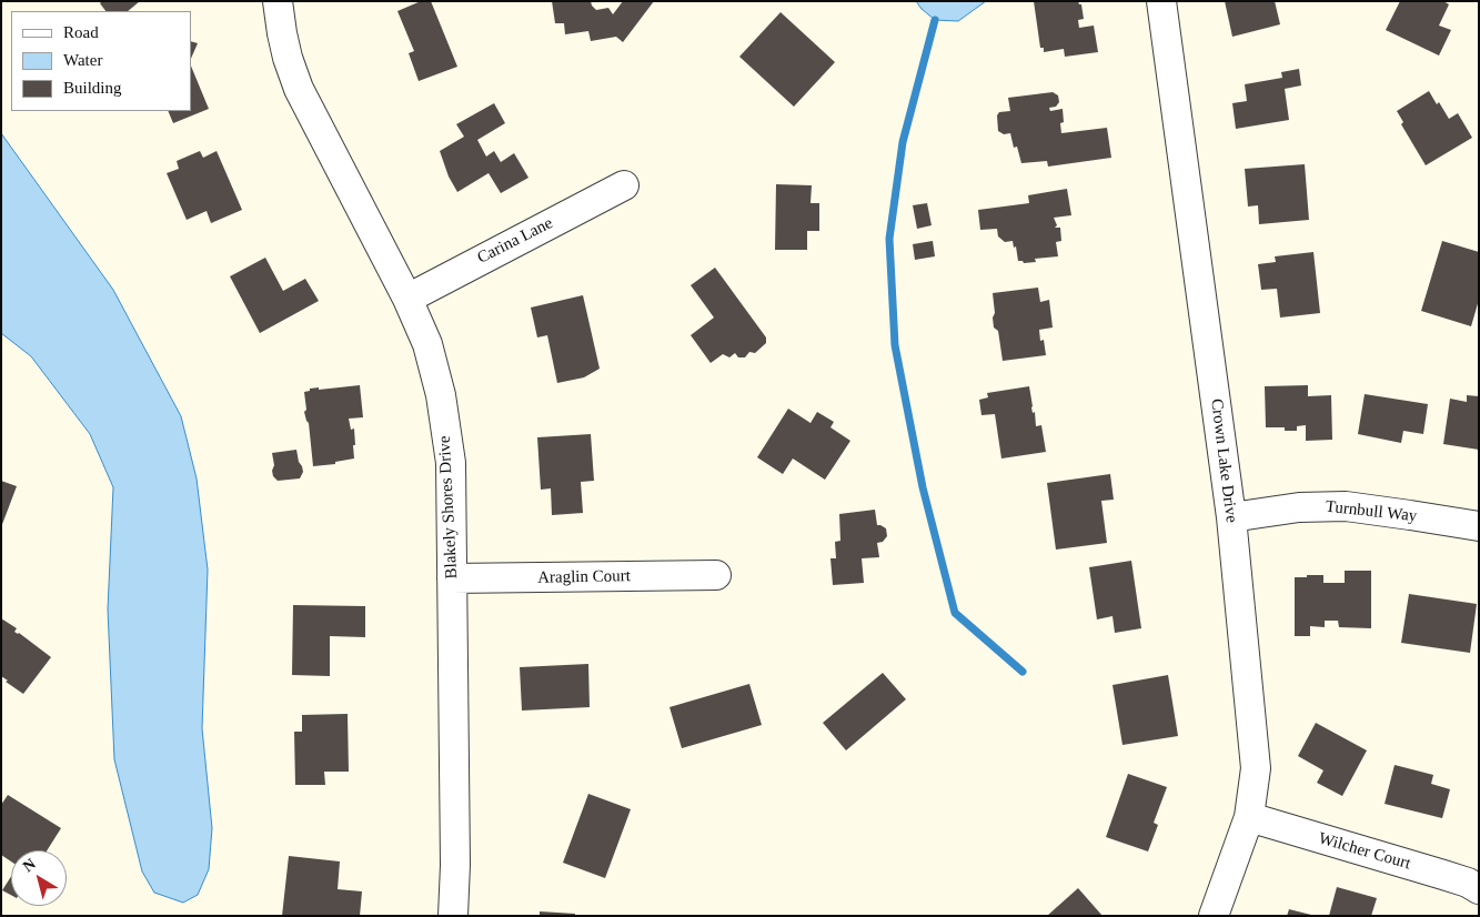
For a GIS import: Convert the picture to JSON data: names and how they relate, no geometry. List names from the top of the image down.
{
  "streets": {
    "street": [
      "Carina Lane",
      "Crown Lake Drive",
      "Blakely Shores Drive",
      "Turnbull Way",
      "Araglin Court",
      "Wilcher Court"
    ]
  },
  "crossings": [
    ["Carina Lane", "Blakely Shores Drive"],
    ["Crown Lake Drive", "Turnbull Way"],
    ["Crown Lake Drive", "Wilcher Court"],
    ["Blakely Shores Drive", "Araglin Court"]
  ],
  "legend": ["Road", "Water", "Building"],
  "north": "top left"
}
